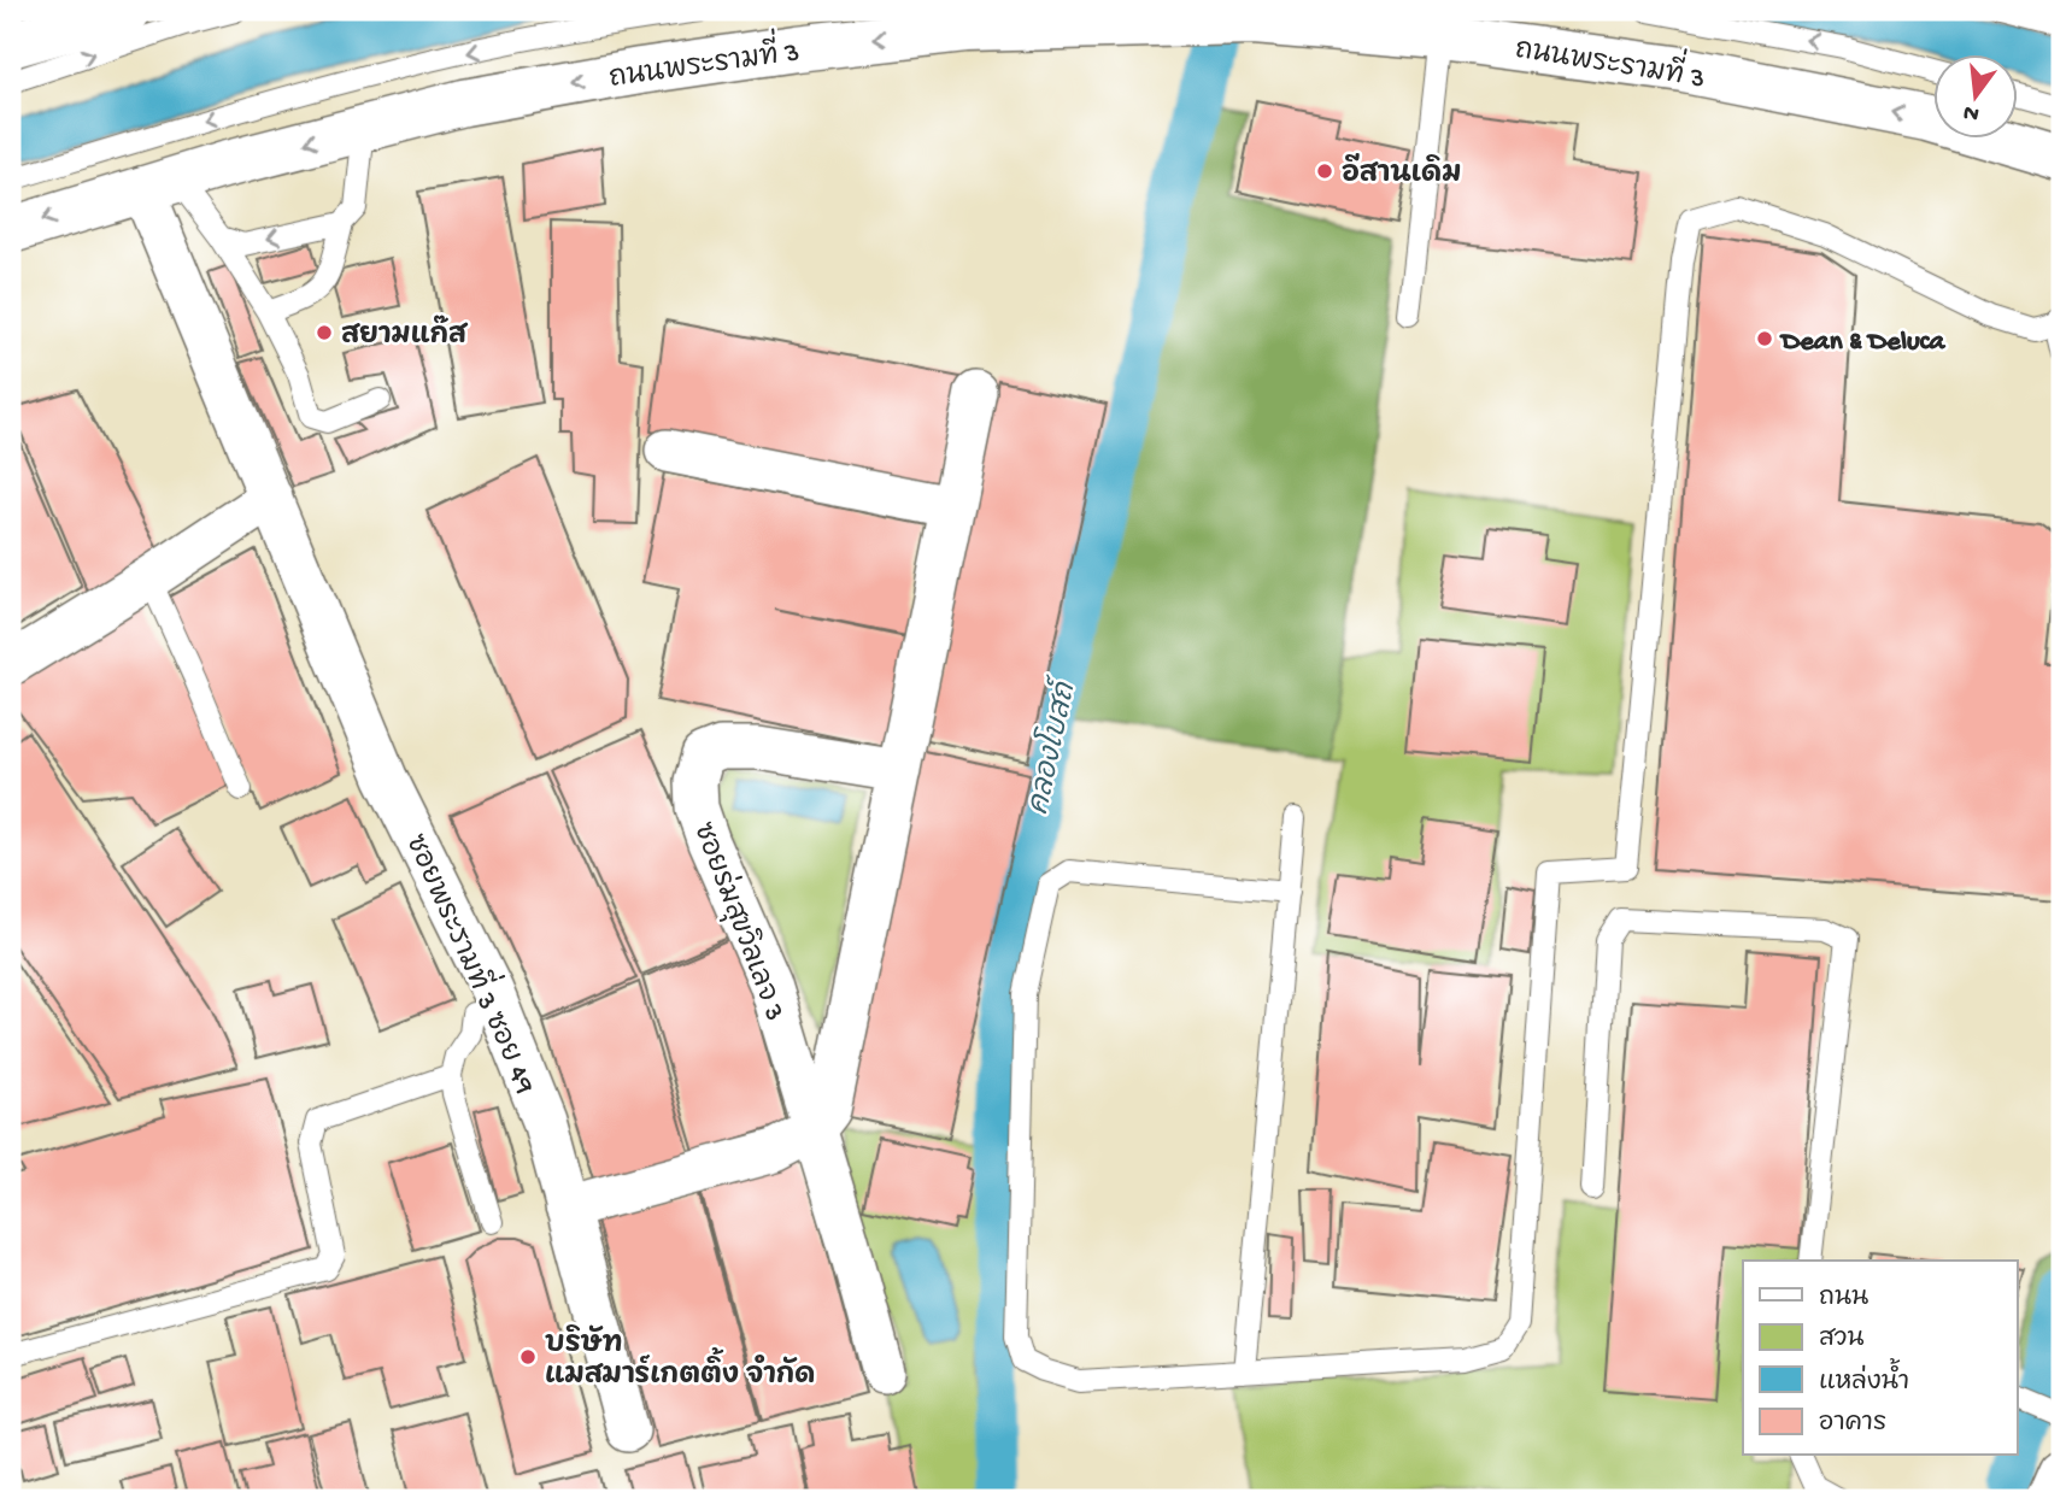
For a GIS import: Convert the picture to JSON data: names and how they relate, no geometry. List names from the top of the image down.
{
  "streets": {
    "main road": ["ถนนพระรามที่ 3"],
    "street": ["ซอยร่มสุขวิลเลจ 3", "ซอยพระรามที่ 3 ซอย 49"]
  },
  "crossings": [
    ["ถนนพระรามที่ 3", "ซอยพระรามที่ 3 ซอย 49"]
  ],
  "one_way": ["ถนนพระรามที่ 3"],
  "water": ["คลองโบสถ์"],
  "places": [
    "อีสานเดิม",
    "สยามแก๊ส",
    "Dean & Deluca",
    "บริษัท แมสมาร์เกตติ้ง จำกัด"
  ],
  "legend": [
    "ถนน",
    "สวน",
    "แหล่งน้ำ",
    "อาคาร"
  ],
  "north": "bottom"
}
